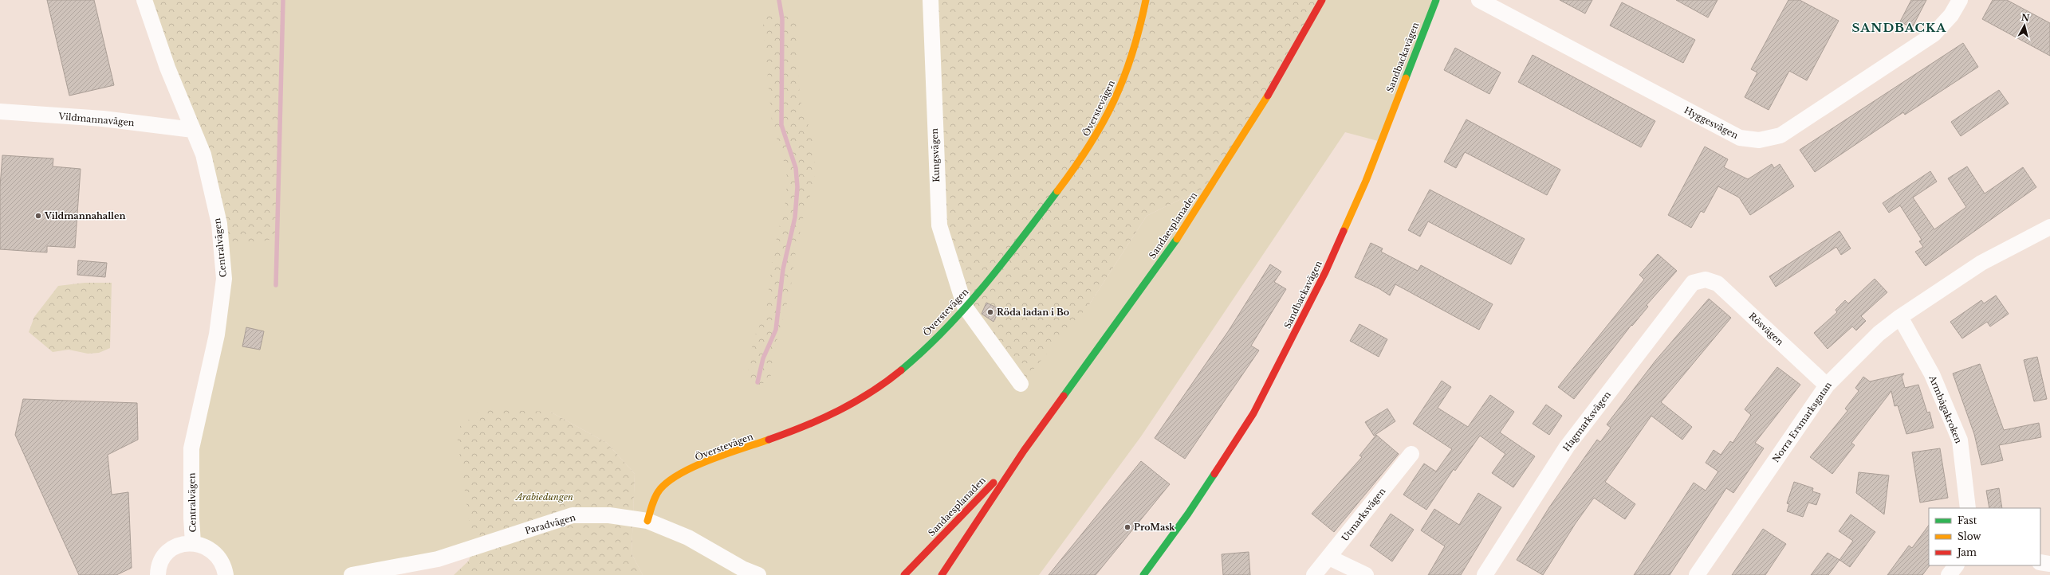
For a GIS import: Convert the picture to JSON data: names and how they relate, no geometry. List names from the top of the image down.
{
  "streets": {
    "street": [
      "Sandbackavägen",
      "Överstevägen",
      "Vildmannavägen",
      "Hyggesvägen",
      "Kungsvägen",
      "Sandaesplanaden",
      "Centralvägen",
      "Rösvägen",
      "Armbågakroken",
      "Hagmarksvägen",
      "Norra Ersmarksgatan",
      "Utmarksvägen",
      "Paradvägen"
    ]
  },
  "crossings": [
    ["Överstevägen", "Kungsvägen"],
    ["Överstevägen", "Paradvägen"],
    ["Vildmannavägen", "Centralvägen"],
    ["Rösvägen", "Hagmarksvägen"],
    ["Rösvägen", "Norra Ersmarksgatan"],
    ["Armbågakroken", "Norra Ersmarksgatan"]
  ],
  "districts": ["SANDBACKA"],
  "parks": ["Arabiedungen"],
  "places": ["Vildmannahallen", "Röda ladan i Bo", "ProMask"],
  "legend": ["Fast", "Slow", "Jam"],
  "north": "top"
}
